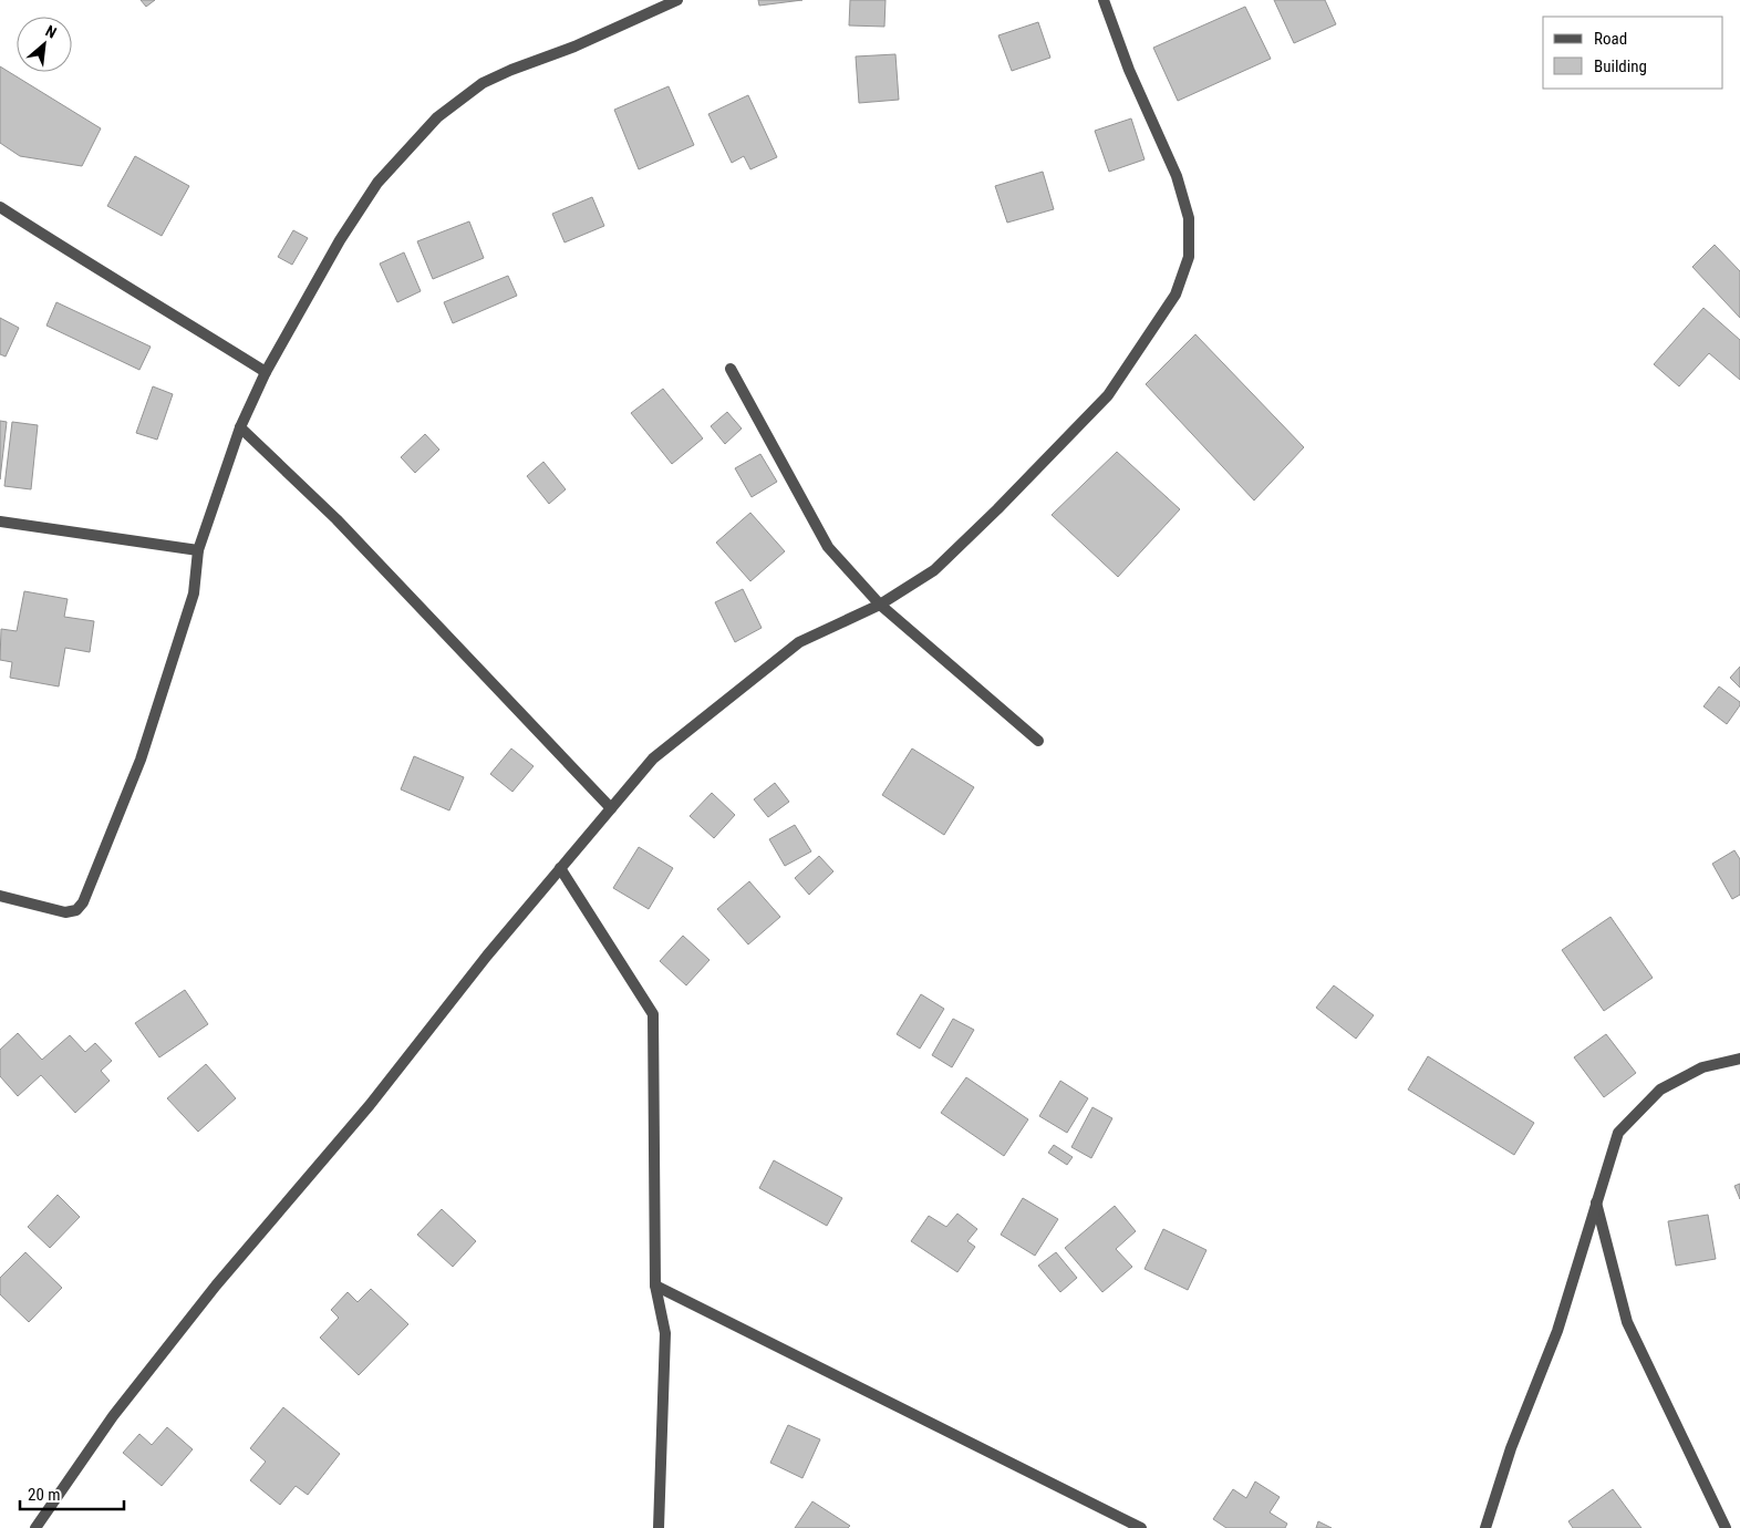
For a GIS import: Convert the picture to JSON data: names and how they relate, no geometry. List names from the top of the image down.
{
  "legend": ["Road", "Building"],
  "scale_bar": "20 m",
  "north": "top right"
}
